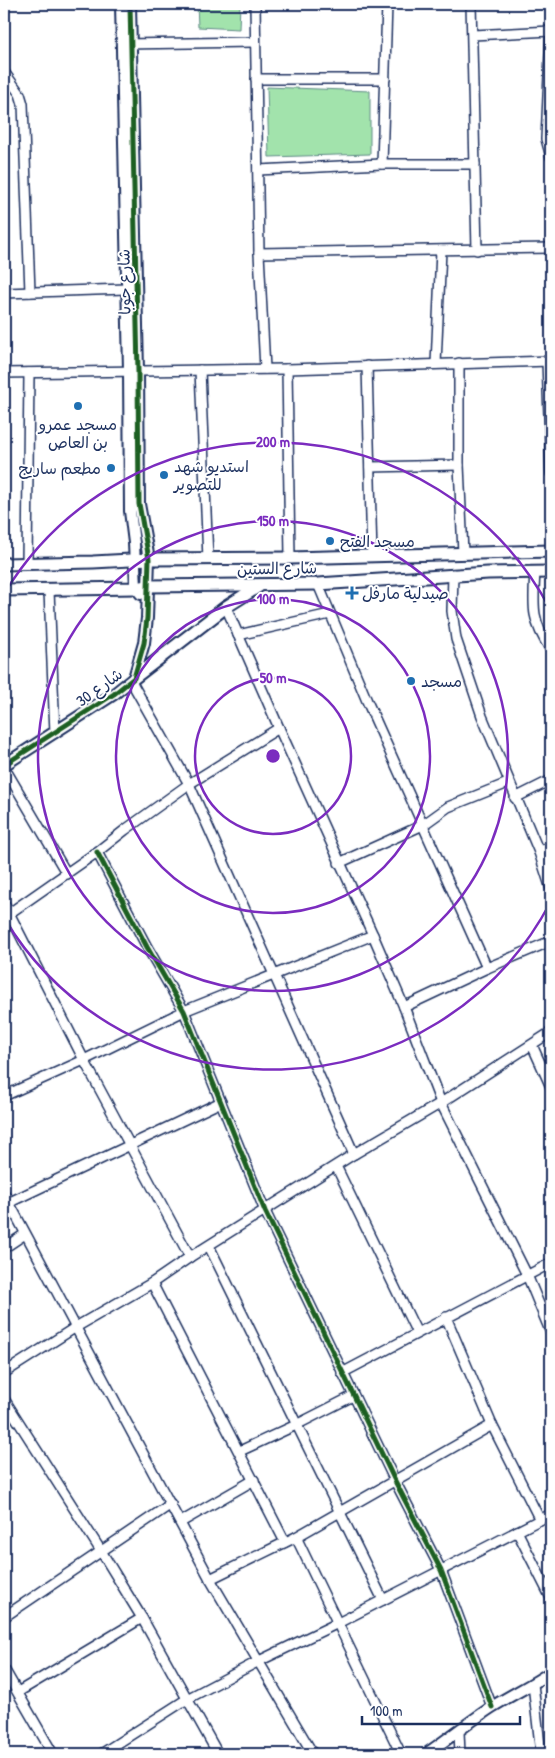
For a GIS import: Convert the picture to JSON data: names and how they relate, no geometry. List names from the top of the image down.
{
  "streets": {
    "main road": ["شارع الستين"],
    "street": ["شارع جوبا", "شارع 30"]
  },
  "crossings": [
    ["شارع جوبا", "شارع الستين"],
    ["شارع جوبا", "شارع 30"],
    ["شارع الستين", "شارع 30"]
  ],
  "places": {
    "other": [
      "مسجد عمرو بن العاص",
      "مطعم ساريج",
      "استديو شهد للتصوير",
      "مسجد الفتح",
      "مسجد"
    ],
    "health": ["صيدلية مارفل"]
  },
  "scale_bar": "100 m",
  "rings": [
    "200 m",
    "150 m",
    "100 m",
    "50 m"
  ]
}
